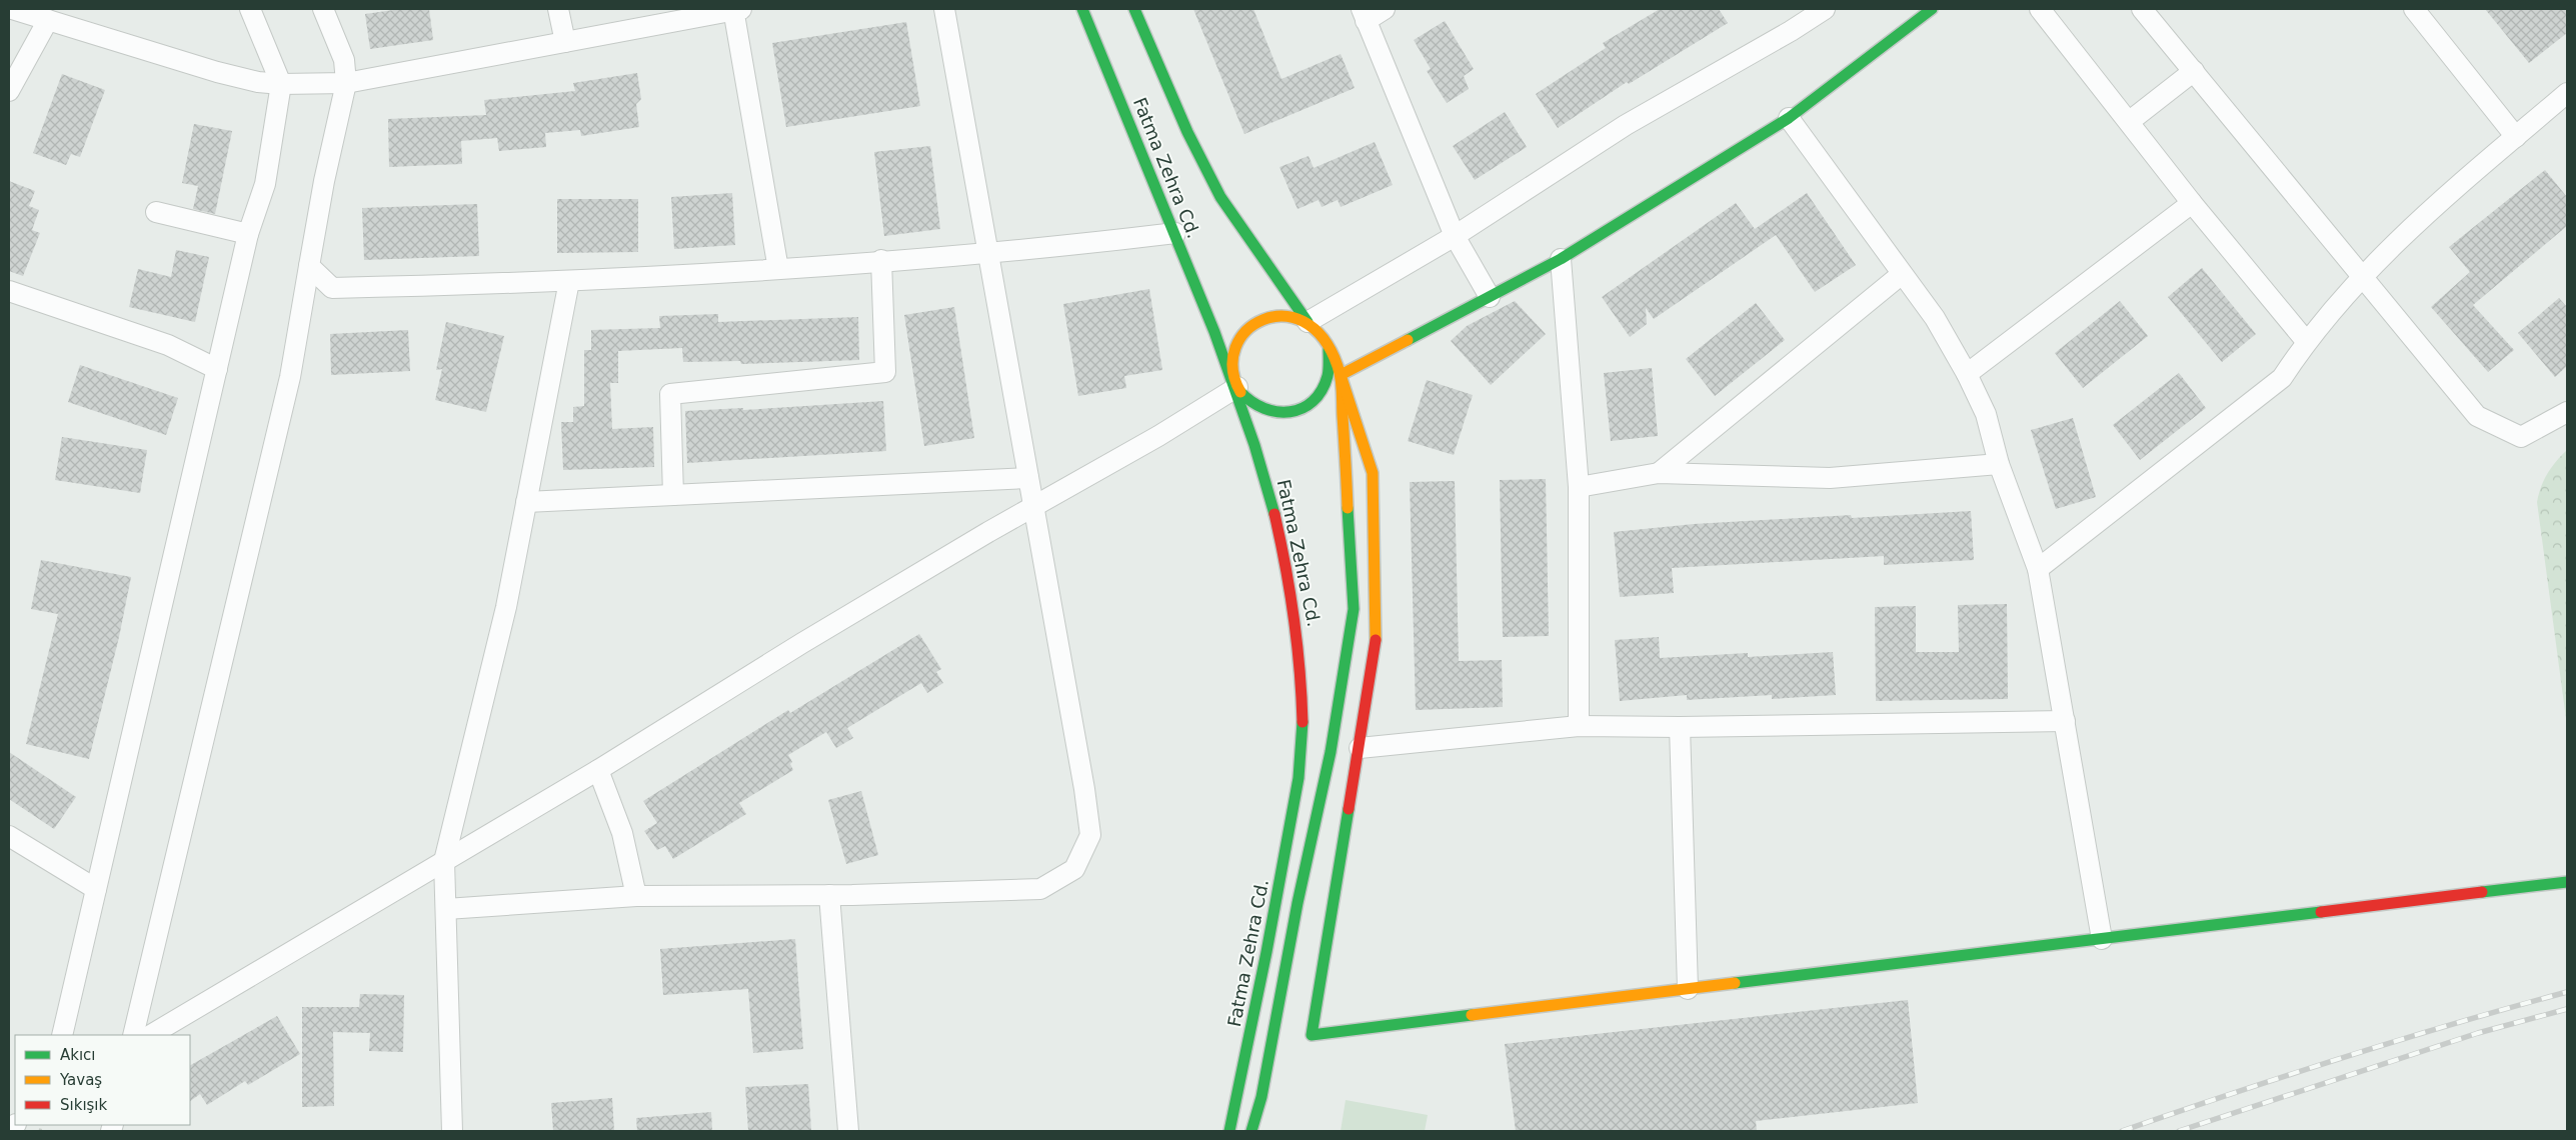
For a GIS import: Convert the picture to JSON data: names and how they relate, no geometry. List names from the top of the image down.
{
  "streets": {
    "main road": ["Fatma Zehra Cd."]
  },
  "legend": ["Akıcı", "Yavaş", "Sıkışık"]
}
